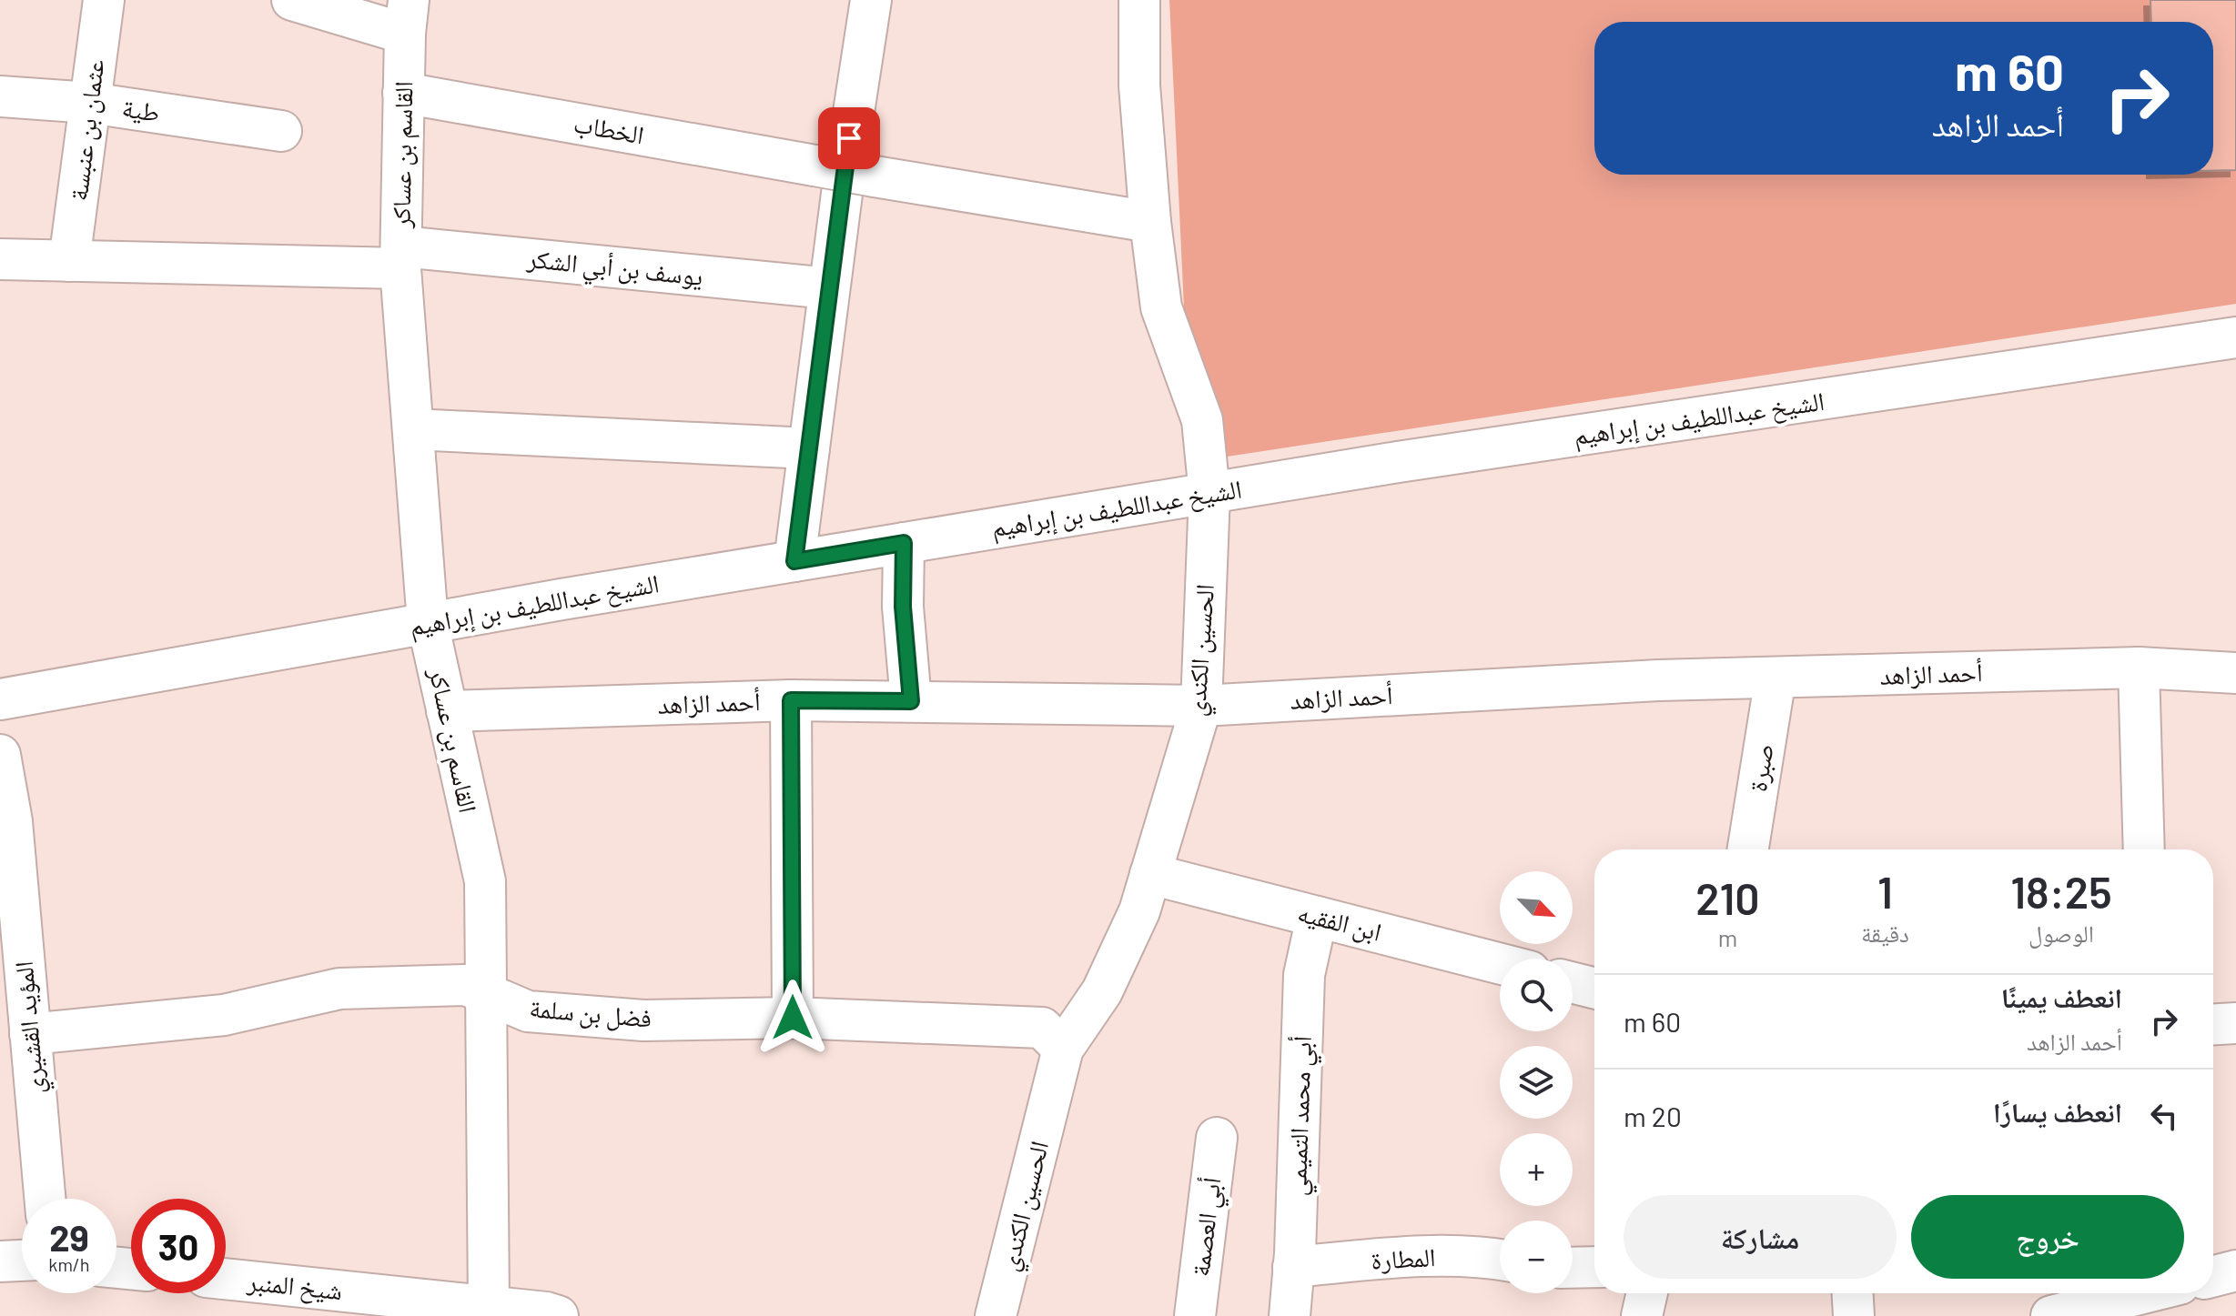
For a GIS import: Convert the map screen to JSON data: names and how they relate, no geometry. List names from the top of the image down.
{
  "streets": {
    "street": [
      "طية",
      "الخطاب",
      "عثمان بن عنبسة",
      "القاسم بن عساكر",
      "يوسف بن أبي الشكر",
      "الشيخ عبداللطيف بن إبراهيم",
      "الحسين الكندي",
      "أحمد الزاهد",
      "صبرة",
      "ابن الفقيه",
      "فضل بن سلمة",
      "المؤيد القشيري",
      "أبي محمد التميمي",
      "أبي العصمة",
      "المطارة",
      "شيخ المنبر"
    ]
  },
  "crossings": [
    ["طية", "عثمان بن عنبسة"],
    ["الخطاب", "القاسم بن عساكر"],
    ["الخطاب", "الحسين الكندي"],
    ["عثمان بن عنبسة", "يوسف بن أبي الشكر"],
    ["القاسم بن عساكر", "يوسف بن أبي الشكر"],
    ["القاسم بن عساكر", "الشيخ عبداللطيف بن إبراهيم"],
    ["القاسم بن عساكر", "أحمد الزاهد"],
    ["القاسم بن عساكر", "فضل بن سلمة"],
    ["القاسم بن عساكر", "شيخ المنبر"],
    ["الشيخ عبداللطيف بن إبراهيم", "الحسين الكندي"],
    ["الحسين الكندي", "أحمد الزاهد"],
    ["الحسين الكندي", "ابن الفقيه"],
    ["الحسين الكندي", "فضل بن سلمة"],
    ["أحمد الزاهد", "صبرة"],
    ["ابن الفقيه", "أبي محمد التميمي"],
    ["فضل بن سلمة", "المؤيد القشيري"],
    ["أبي محمد التميمي", "المطارة"]
  ],
  "north": "bottom right",
  "page": {
    "turn": ["60 m", "أحمد الزاهد"],
    "eta": [
      "18:25",
      "الوصول",
      "1",
      "دقيقة",
      "210",
      "m"
    ],
    "map_buttons": ["+", "−"],
    "list": [
      {
        "name": "انعطف يمينًا",
        "note": "أحمد الزاهد",
        "value": "60 m"
      },
      {
        "name": "انعطف يسارًا",
        "value": "20 m"
      }
    ],
    "buttons": ["خروج", "مشاركة"],
    "speed": "29 km/h",
    "limit": "30"
  }
}
